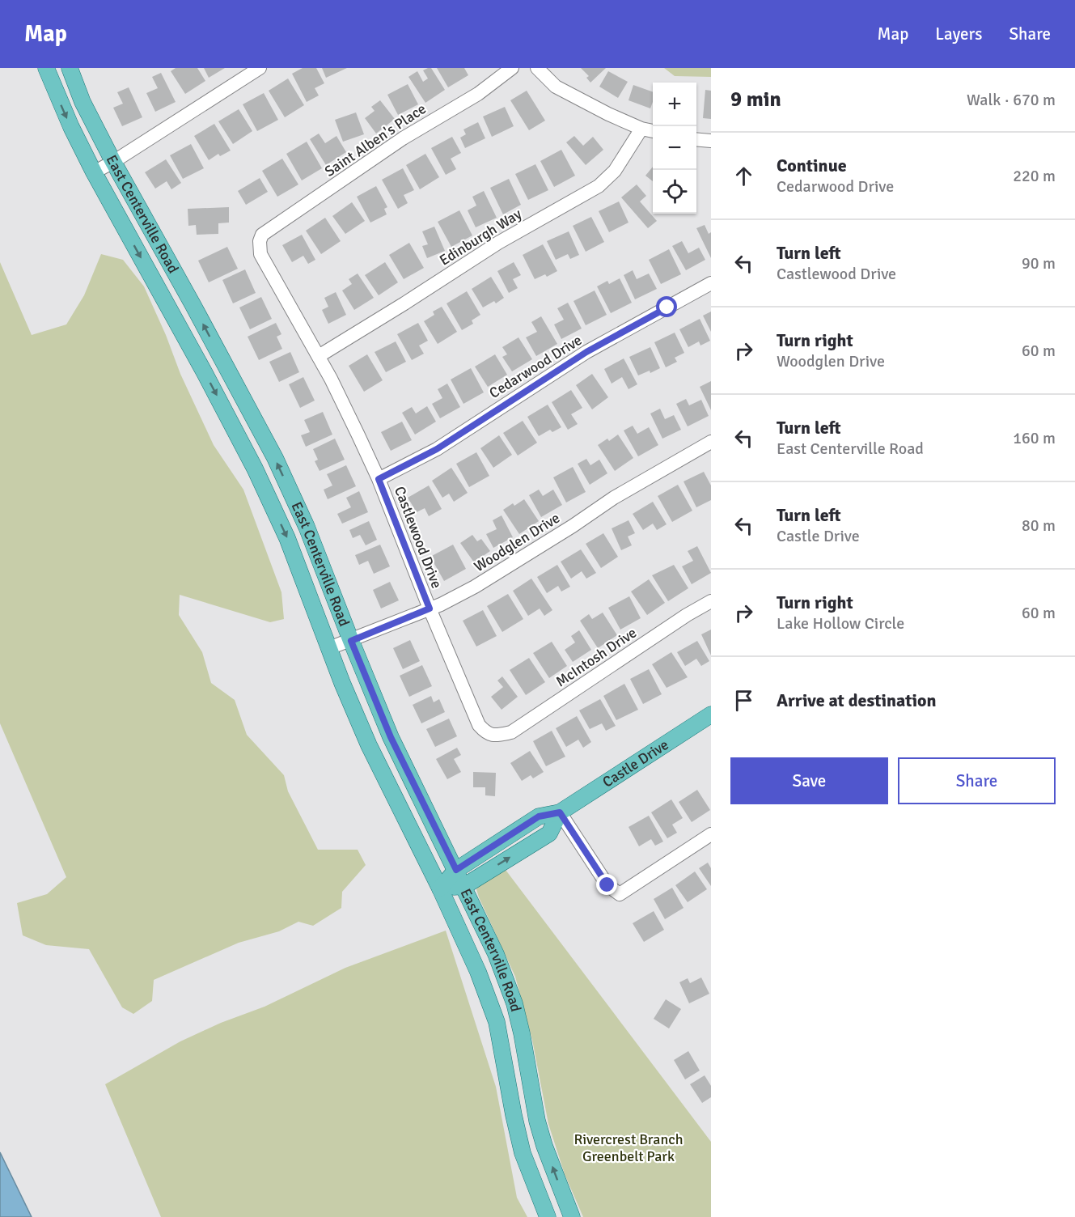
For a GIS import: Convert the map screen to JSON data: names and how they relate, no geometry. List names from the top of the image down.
{
  "streets": {
    "main road": ["East Centerville Road", "Castle Drive"],
    "street": [
      "Saint Alben's Place",
      "Edinburgh Way",
      "Cedarwood Drive",
      "Castlewood Drive",
      "Woodglen Drive",
      "McIntosh Drive"
    ]
  },
  "crossings": [
    ["Saint Alben's Place", "Castlewood Drive"],
    ["East Centerville Road", "Woodglen Drive"],
    ["East Centerville Road", "Castle Drive"],
    ["Edinburgh Way", "Castlewood Drive"],
    ["Cedarwood Drive", "Castlewood Drive"],
    ["Castlewood Drive", "Woodglen Drive"],
    ["Castlewood Drive", "McIntosh Drive"]
  ],
  "parks": ["Rivercrest Branch Greenbelt Park"],
  "page": {
    "header": "Map",
    "nav": ["Map", "Layers", "Share"],
    "heading": ["9 min", "Walk · 670 m"],
    "map_buttons": ["+", "−"],
    "list": [
      ["Continue", "Cedarwood Drive", "220 m"],
      ["Turn left", "Castlewood Drive", "90 m"],
      ["Turn right", "Woodglen Drive", "60 m"],
      ["Turn left", "East Centerville Road", "160 m"],
      ["Turn left", "Castle Drive", "80 m"],
      ["Turn right", "Lake Hollow Circle", "60 m"],
      "Arrive at destination"
    ],
    "buttons": ["Save", "Share"]
  }
}
